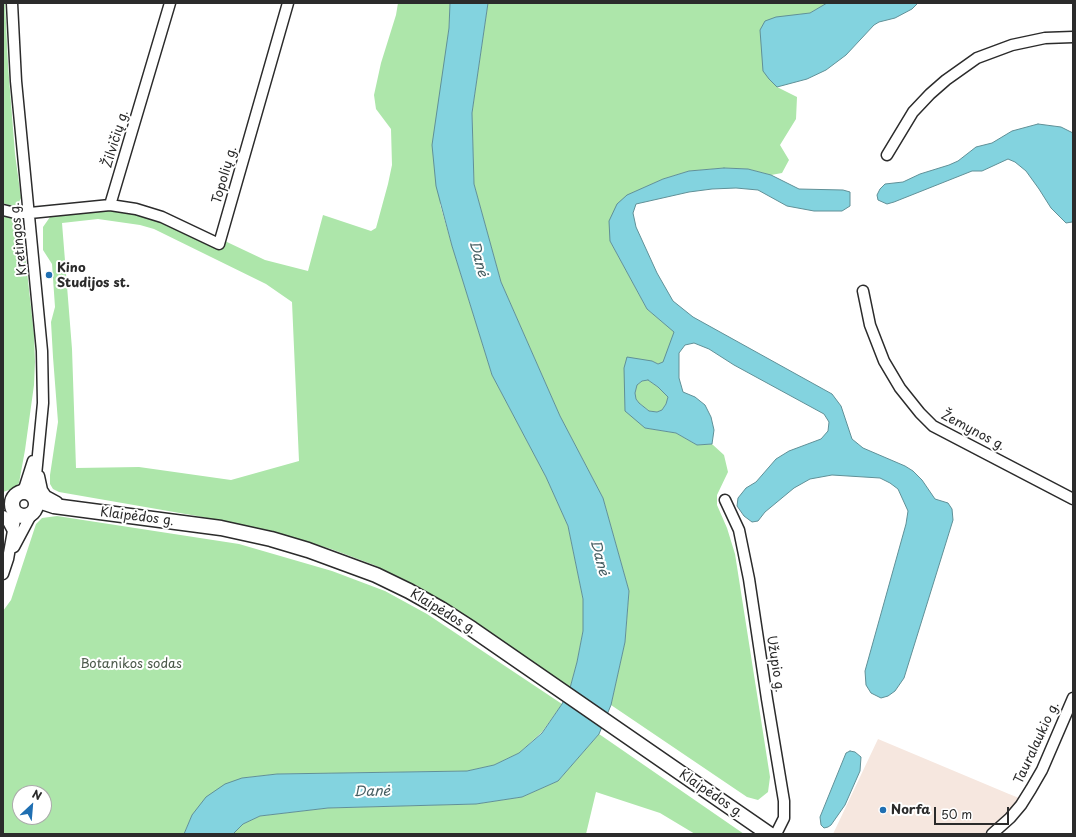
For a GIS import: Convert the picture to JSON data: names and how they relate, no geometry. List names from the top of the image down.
{
  "streets": {
    "main road": ["Klaipėdos g."],
    "street": [
      "Žilvičių g.",
      "Topolių g.",
      "Kretingos g.",
      "Žemynos g.",
      "Užupio g.",
      "Tauralaukio g."
    ]
  },
  "crossings": [
    ["Žilvičių g.", "Topolių g."],
    ["Kretingos g.", "Klaipėdos g."]
  ],
  "water": ["Danė"],
  "parks": ["Botanikos sodas"],
  "places": ["Kino Studijos st.", "Norfa"],
  "scale_bar": "50 m",
  "north": "top right"
}
